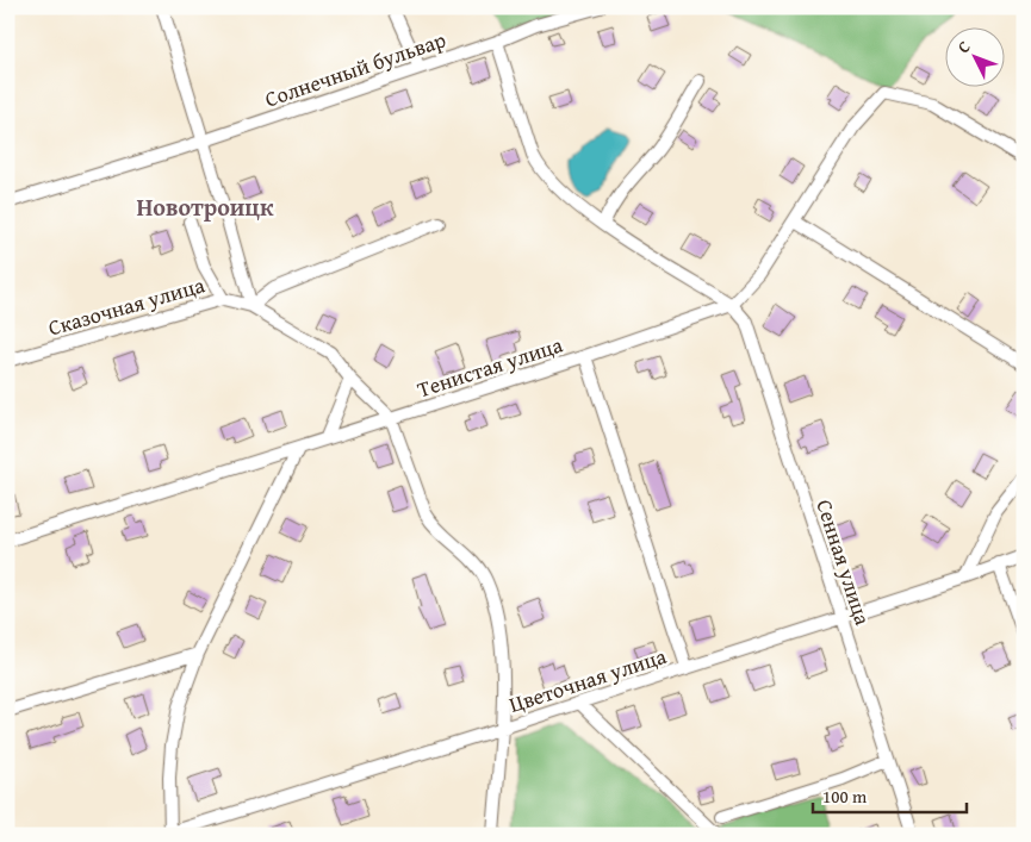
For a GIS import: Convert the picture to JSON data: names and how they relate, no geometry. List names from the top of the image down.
{
  "streets": {
    "street": [
      "Солнечный бульвар",
      "Сказочная улица",
      "Тенистая улица",
      "Сенная улица",
      "Цветочная улица"
    ]
  },
  "crossings": [
    ["Тенистая улица", "Сенная улица"],
    ["Сенная улица", "Цветочная улица"]
  ],
  "districts": ["Новотроицк"],
  "scale_bar": "100 m",
  "north": "top left"
}
